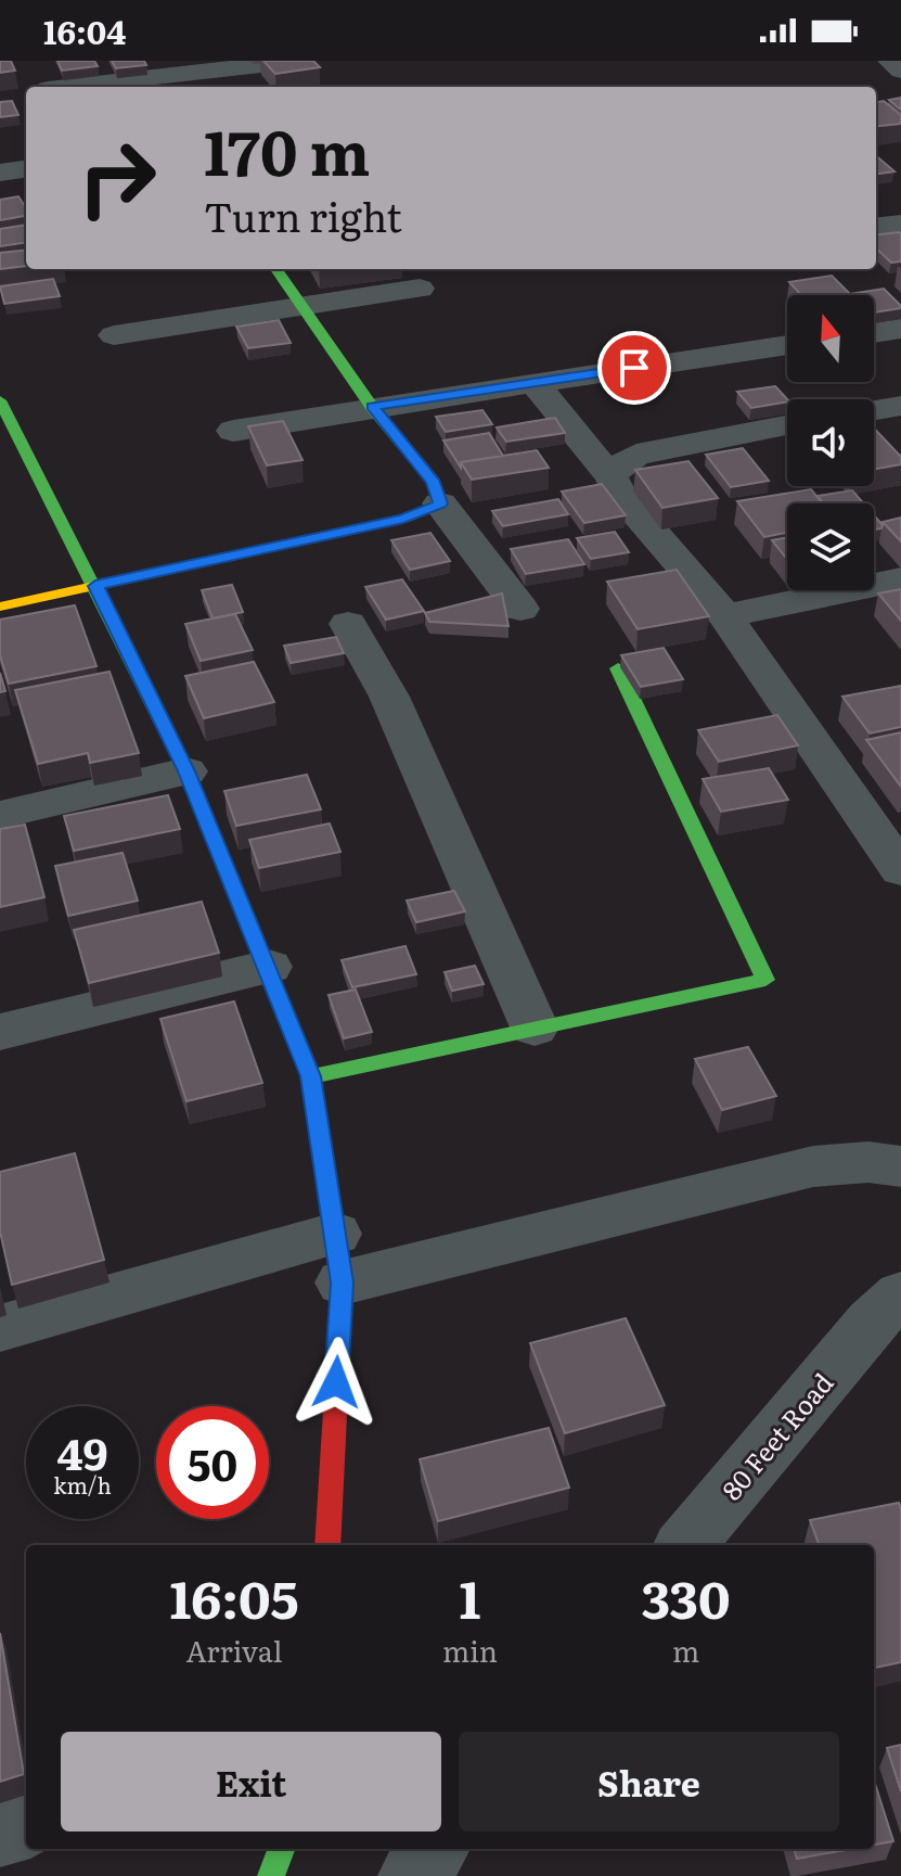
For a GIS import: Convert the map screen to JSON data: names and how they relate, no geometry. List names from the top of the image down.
{
  "streets": {
    "street": ["80 Feet Road"]
  },
  "north": "top",
  "page": {
    "status": "16:04",
    "turn": ["170 m", "Turn right"],
    "speed": "49 km/h",
    "limit": "50",
    "eta": [
      "16:05",
      "Arrival",
      "1",
      "min",
      "330",
      "m"
    ],
    "buttons": ["Exit", "Share"]
  }
}
